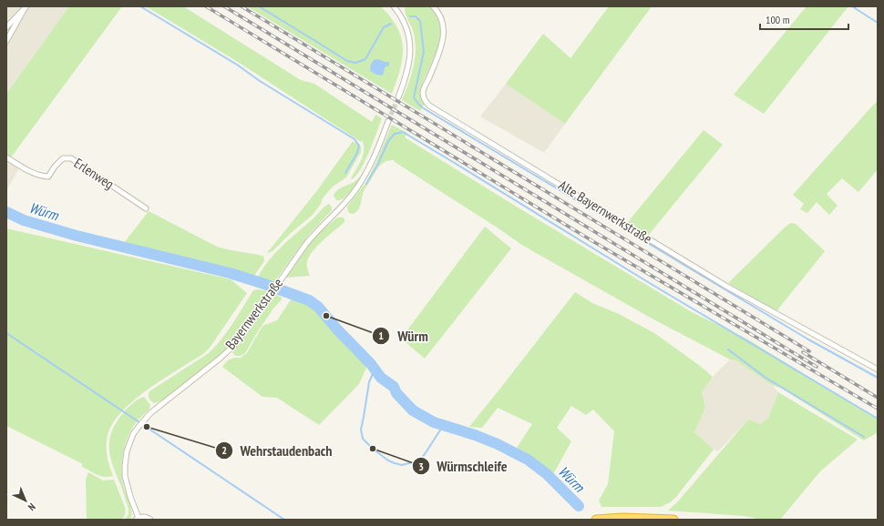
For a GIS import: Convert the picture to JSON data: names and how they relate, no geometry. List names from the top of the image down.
{
  "streets": {
    "street": ["Erlenweg", "Alte Bayernwerkstraße", "Bayernwerkstraße"]
  },
  "water": ["Würm"],
  "places": ["Würm", "Wehrstaudenbach", "Würmschleife"],
  "scale_bar": "100 m",
  "north": "bottom right"
}
